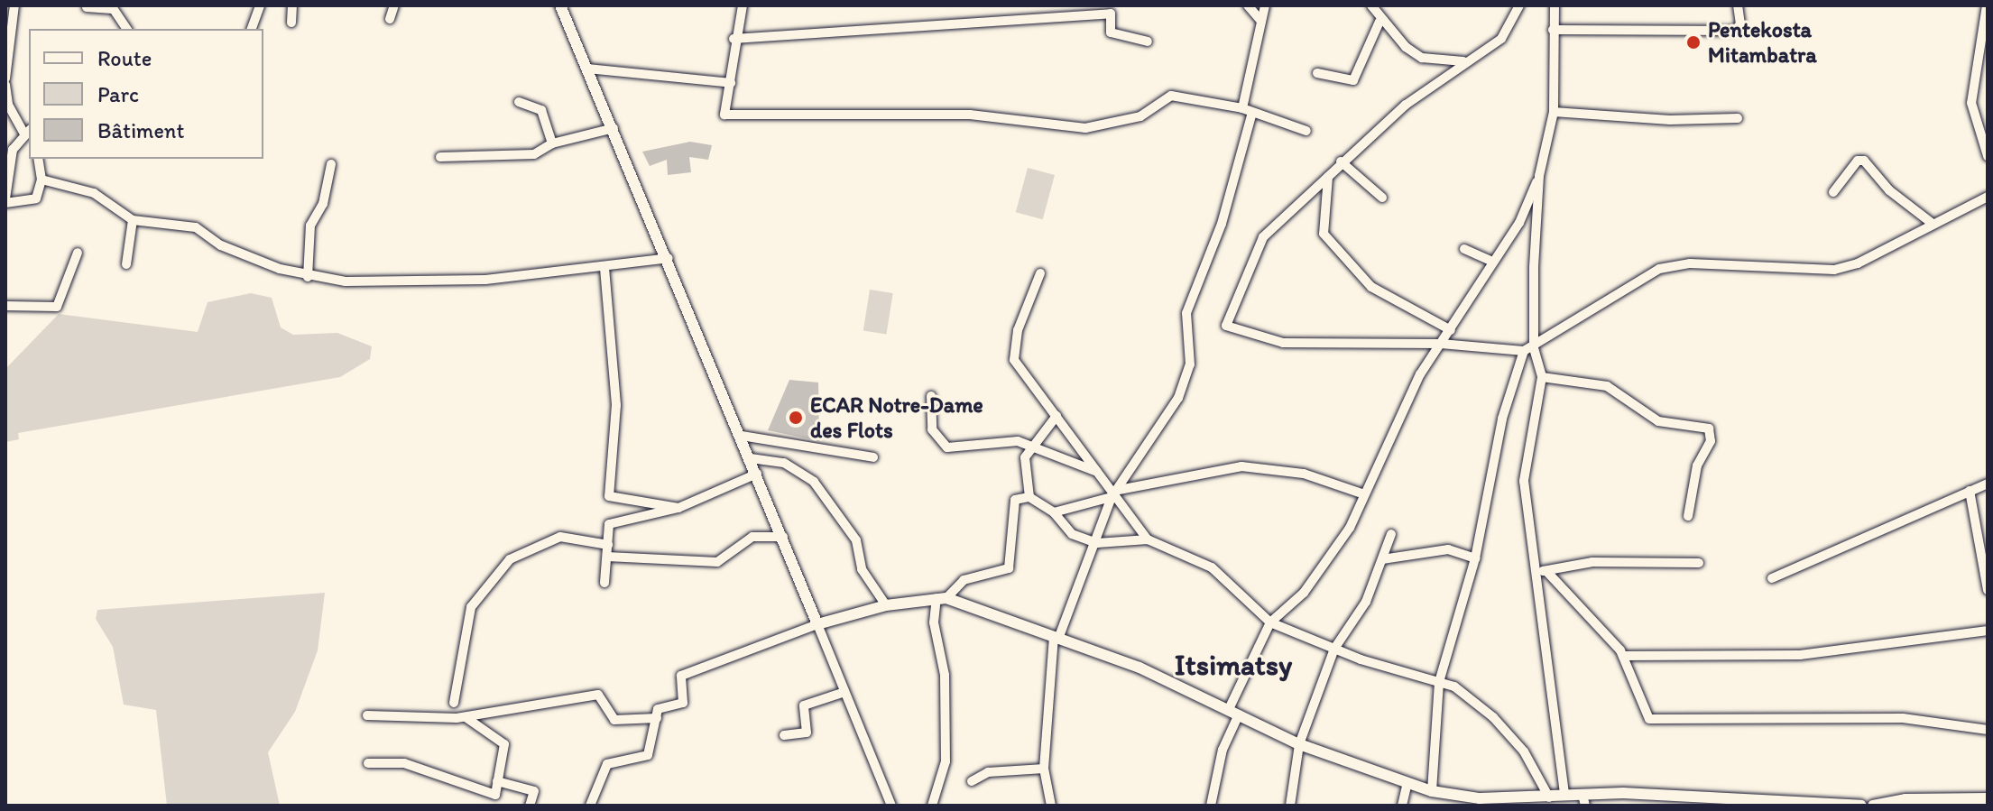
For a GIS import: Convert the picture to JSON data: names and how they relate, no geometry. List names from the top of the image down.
{
  "districts": ["Itsimatsy"],
  "places": ["Pentekosta Mitambatra", "ECAR Notre-Dame des Flots"],
  "legend": ["Route", "Parc", "Bâtiment"]
}
